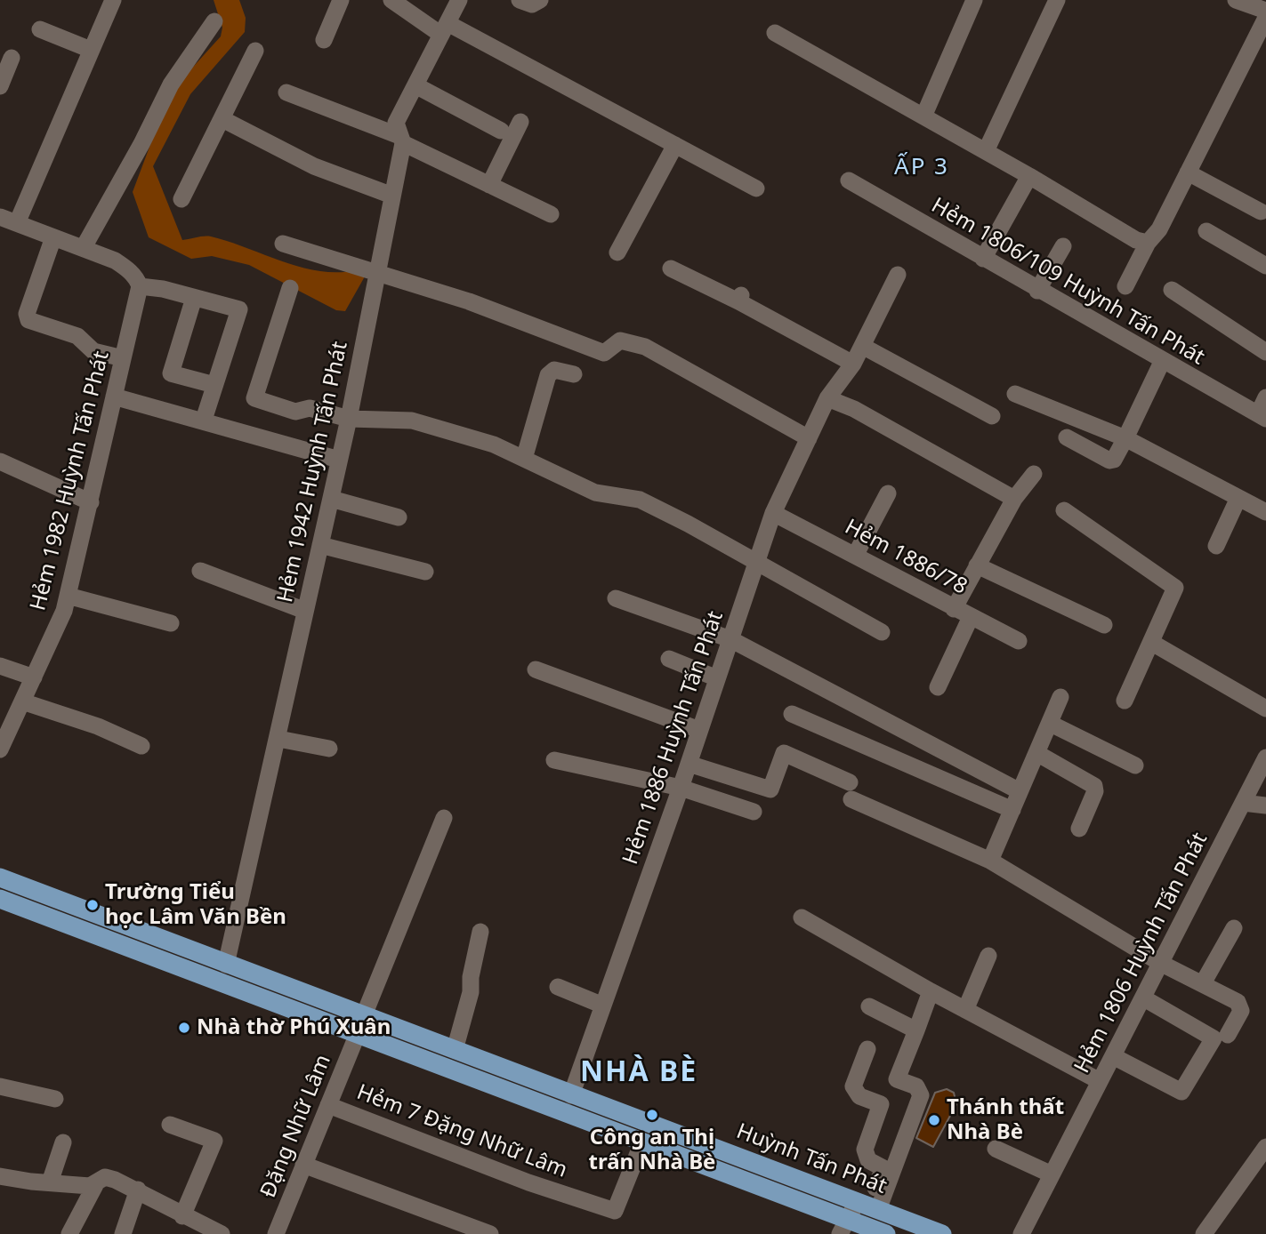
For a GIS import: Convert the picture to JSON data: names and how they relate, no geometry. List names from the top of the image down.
{
  "streets": {
    "main road": ["Huỳnh Tấn Phát"],
    "street": [
      "Hẻm 1806/109 Huỳnh Tấn Phát",
      "Hẻm 1942 Huỳnh Tấn Phát",
      "Hẻm 1982 Huỳnh Tấn Phát",
      "Hẻm 1886/78",
      "Hẻm 1886 Huỳnh Tấn Phát",
      "Hẻm 1806 Huỳnh Tấn Phát",
      "Đặng Nhữ Lâm",
      "Hẻm 7 Đặng Nhữ Lâm"
    ]
  },
  "crossings": [
    ["Hẻm 1942 Huỳnh Tấn Phát", "Huỳnh Tấn Phát"],
    ["Hẻm 1886/78", "Hẻm 1886 Huỳnh Tấn Phát"],
    ["Hẻm 1886 Huỳnh Tấn Phát", "Huỳnh Tấn Phát"],
    ["Đặng Nhữ Lâm", "Hẻm 7 Đặng Nhữ Lâm"],
    ["Đặng Nhữ Lâm", "Huỳnh Tấn Phát"],
    ["Hẻm 7 Đặng Nhữ Lâm", "Huỳnh Tấn Phát"]
  ],
  "districts": ["ẤP 3", "NHÀ BÈ"],
  "places": [
    "Trường Tiểu học Lâm Văn Bền",
    "Nhà thờ Phú Xuân",
    "Công an Thị trấn Nhà Bè",
    "Thánh thất Nhà Bè"
  ]
}
